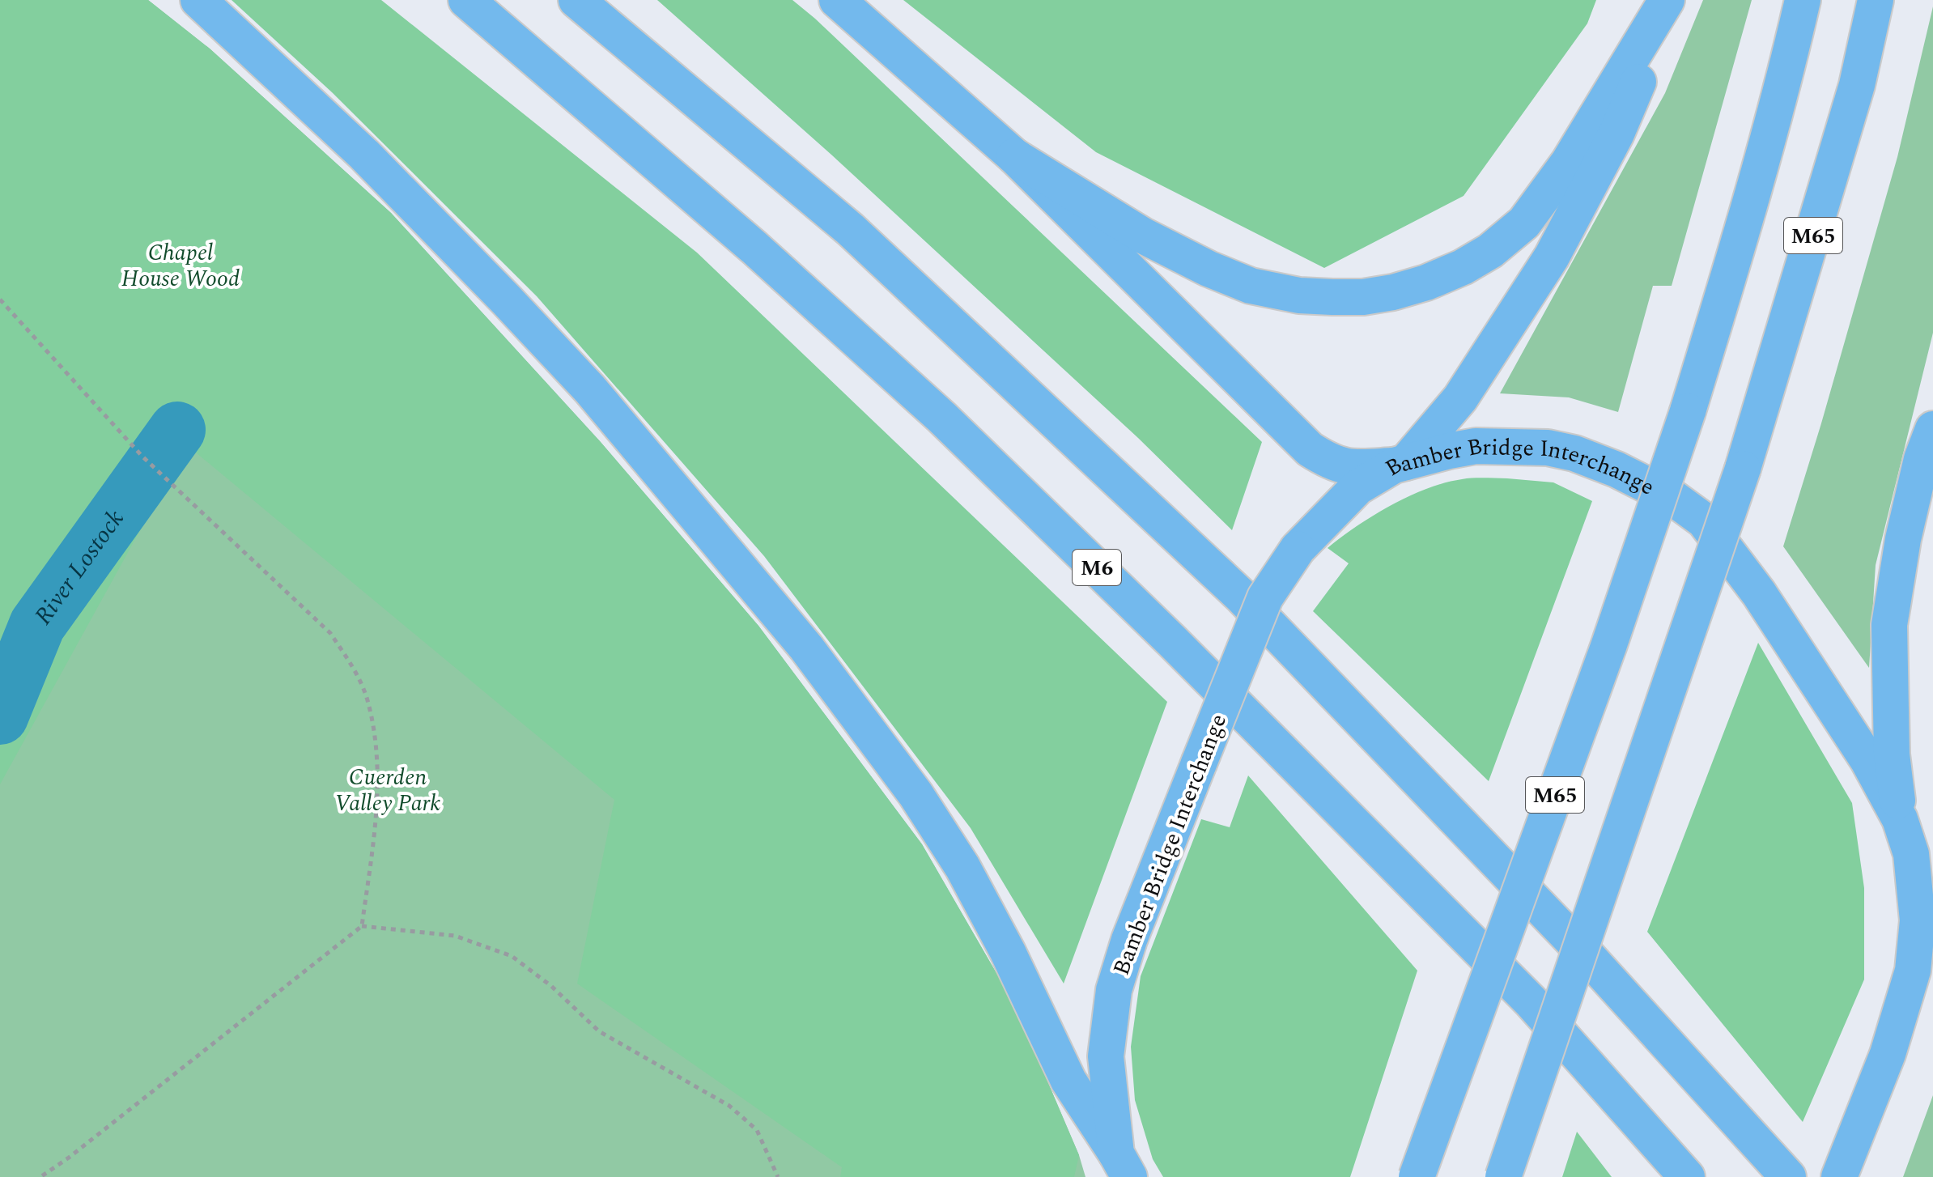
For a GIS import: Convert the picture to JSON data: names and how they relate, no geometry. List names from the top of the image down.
{
  "streets": {
    "highway": ["M65", "Bamber Bridge Interchange", "M6"]
  },
  "water": ["River Lostock"],
  "parks": ["Chapel House Wood", "Cuerden Valley Park"]
}
